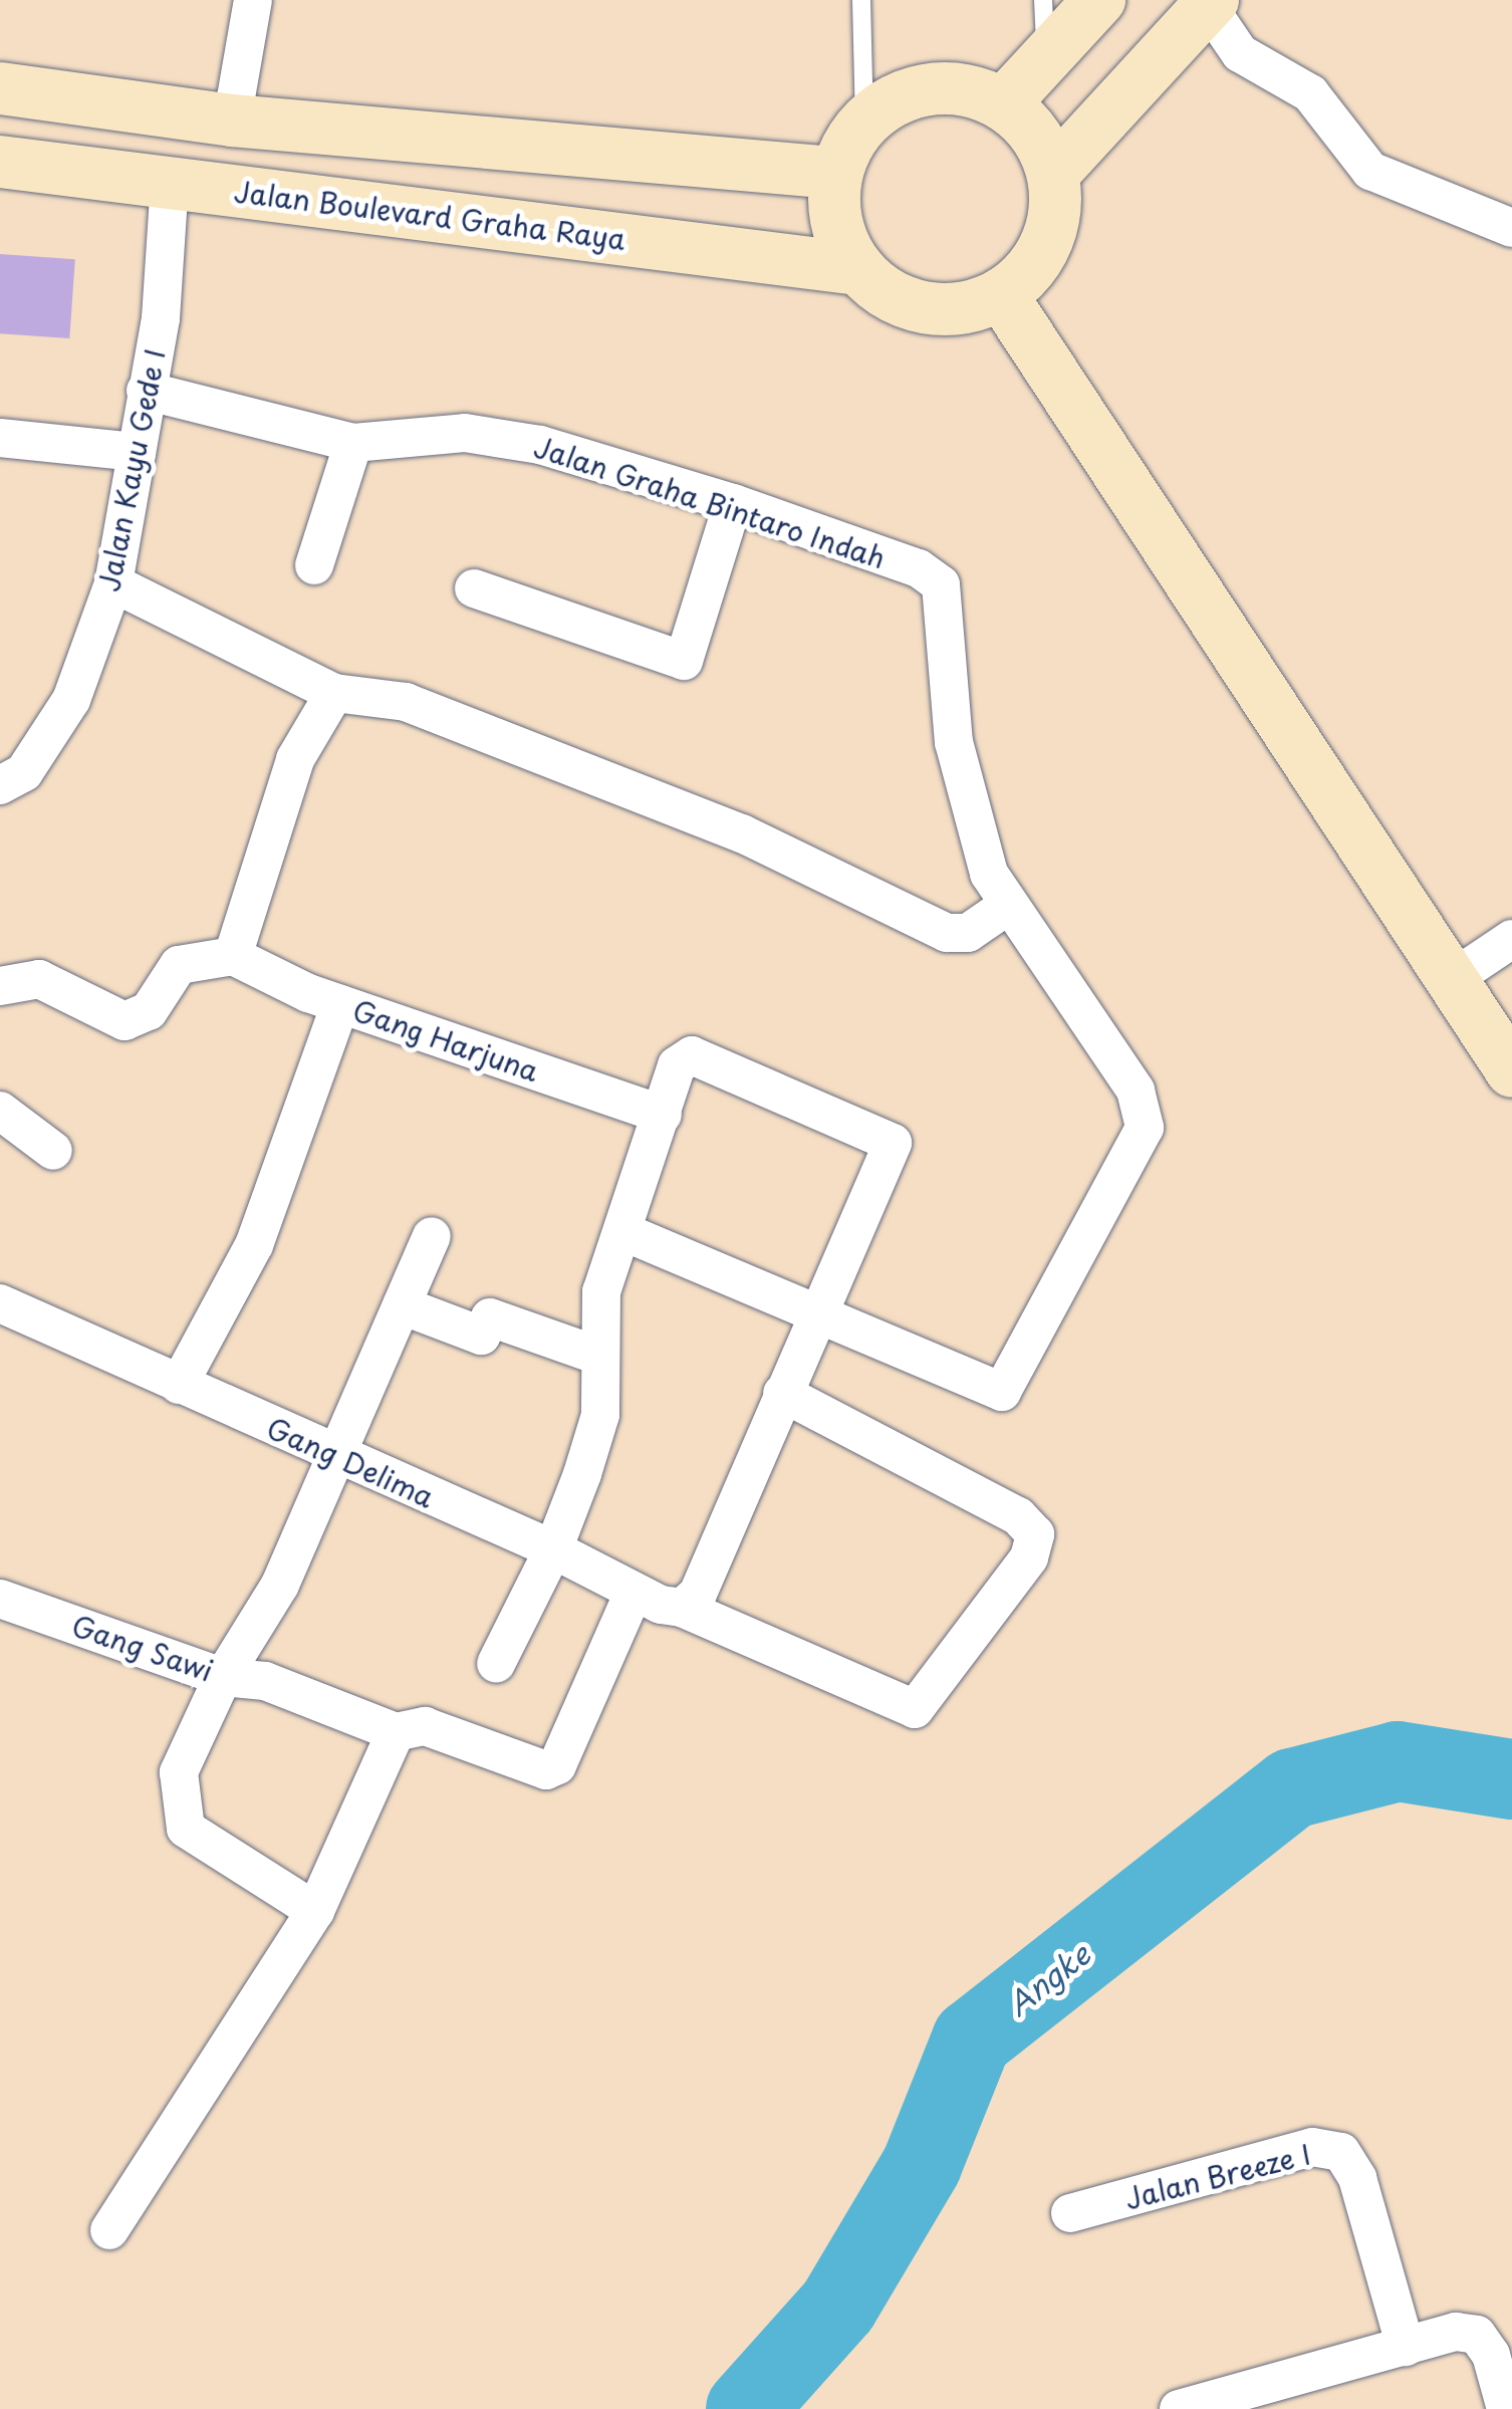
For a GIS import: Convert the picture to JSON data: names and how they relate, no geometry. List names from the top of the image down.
{
  "streets": {
    "main road": ["Jalan Boulevard Graha Raya"],
    "street": [
      "Jalan Kayu Gede I",
      "Jalan Graha Bintaro Indah",
      "Gang Harjuna",
      "Gang Delima",
      "Gang Sawi",
      "Jalan Breeze I"
    ]
  },
  "crossings": [
    ["Jalan Boulevard Graha Raya", "Jalan Kayu Gede I"],
    ["Jalan Kayu Gede I", "Jalan Graha Bintaro Indah"],
    ["Gang Delima", "Gang Sawi"]
  ],
  "water": ["Angke"]
}
